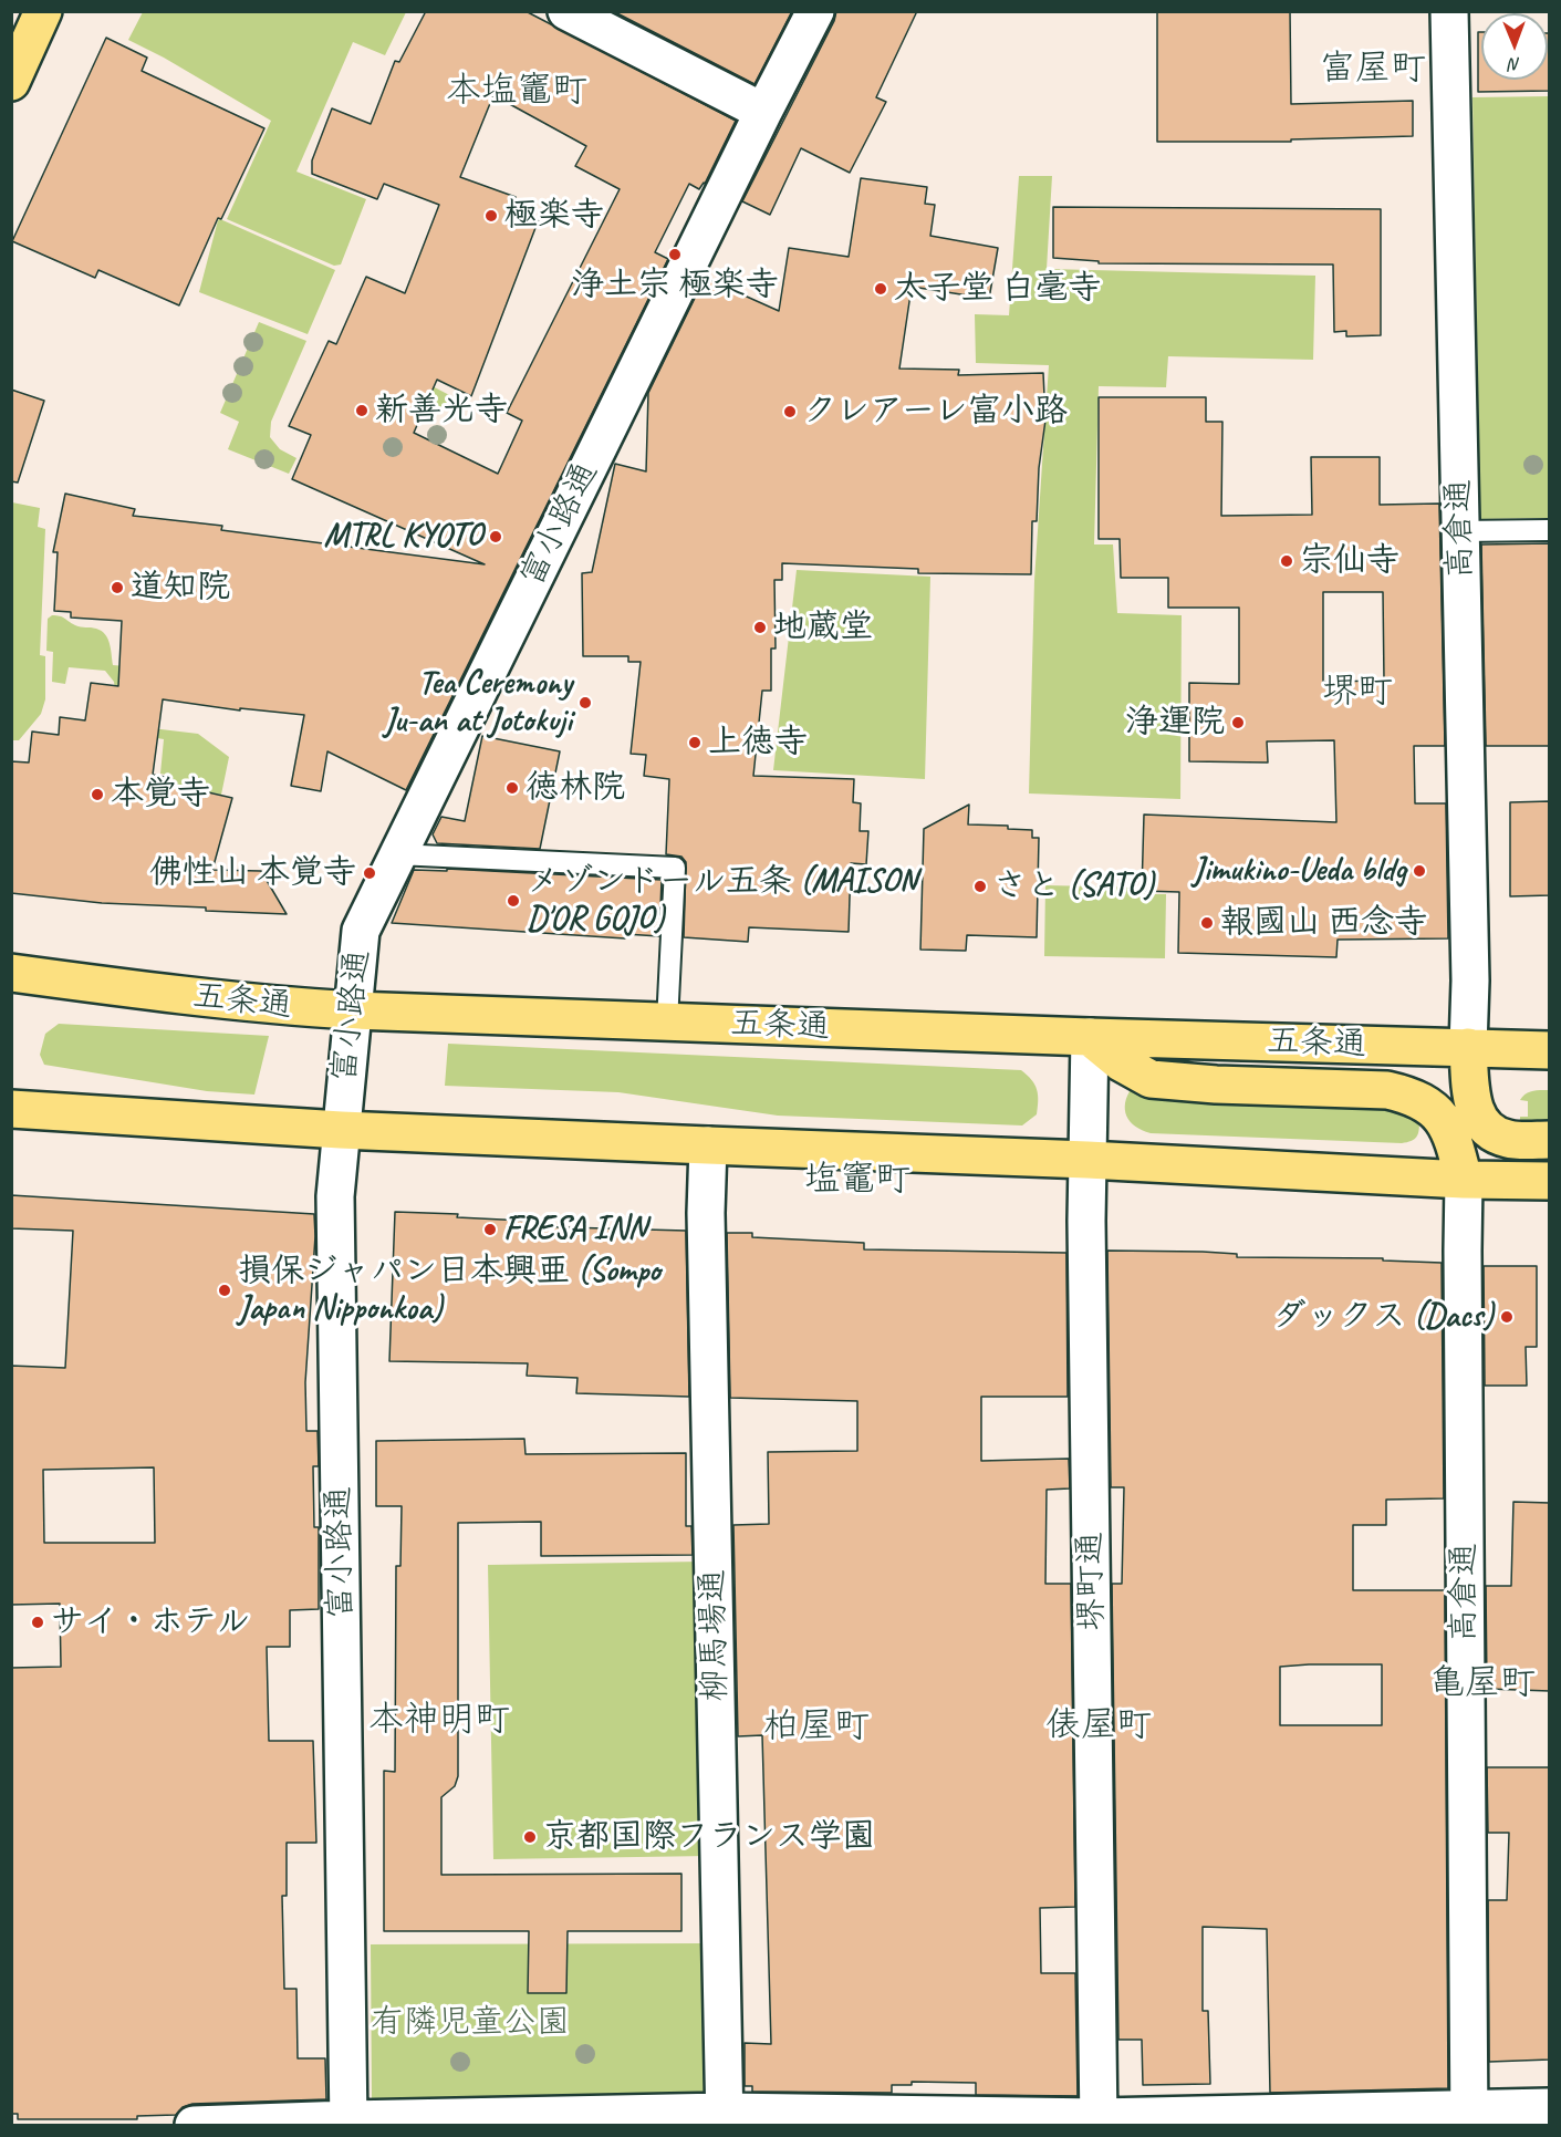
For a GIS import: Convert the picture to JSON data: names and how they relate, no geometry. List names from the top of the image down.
{
  "streets": {
    "main road": ["五条通"],
    "street": [
      "富小路通",
      "高倉通",
      "堺町通",
      "柳馬場通"
    ]
  },
  "crossings": [
    ["富小路通", "五条通"],
    ["高倉通", "五条通"],
    ["五条通", "堺町通"]
  ],
  "districts": [
    "富屋町",
    "本塩竈町",
    "堺町",
    "塩竈町",
    "亀屋町",
    "本神明町",
    "俵屋町",
    "柏屋町"
  ],
  "parks": ["有隣児童公園"],
  "places": [
    "極楽寺",
    "浄土宗 極楽寺",
    "太子堂 白毫寺",
    "新善光寺",
    "クレアーレ富小路",
    "MTRL KYOTO",
    "宗仙寺",
    "道知院",
    "地蔵堂",
    "Tea Ceremony Ju-an at Jotokuji",
    "浄運院",
    "上徳寺",
    "徳林院",
    "本覚寺",
    "Jimukino-Ueda bldg",
    "佛性山 本覚寺",
    "さと (SATO)",
    "メゾンドール五条 (MAISON D'OR GOJO)",
    "報國山 西念寺",
    "FRESA INN",
    "損保ジャパン日本興亜 (Sompo Japan Nipponkoa)",
    "ダックス (Dacs)",
    "サイ・ホテル",
    "京都国際フランス学園"
  ],
  "north": "bottom"
}
